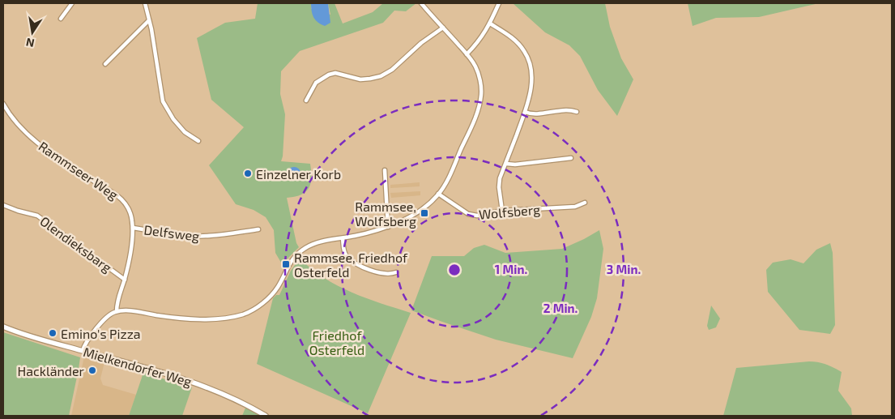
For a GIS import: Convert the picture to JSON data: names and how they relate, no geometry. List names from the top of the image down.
{
  "streets": {
    "street": [
      "Rammseer Weg",
      "Wolfsberg",
      "Delfsweg",
      "Olendieksbarg",
      "Mielkendorfer Weg"
    ]
  },
  "crossings": [
    ["Rammseer Weg", "Delfsweg"],
    ["Rammseer Weg", "Olendieksbarg"]
  ],
  "parks": ["Friedhof Osterfeld"],
  "places": {
    "other": ["Einzelner Korb", "Emino's Pizza", "Hackländer"],
    "transit": ["Rammsee, Wolfsberg", "Rammsee, Friedhof Osterfeld"]
  },
  "north": "bottom",
  "rings": ["1 Min.", "3 Min.", "2 Min."]
}
